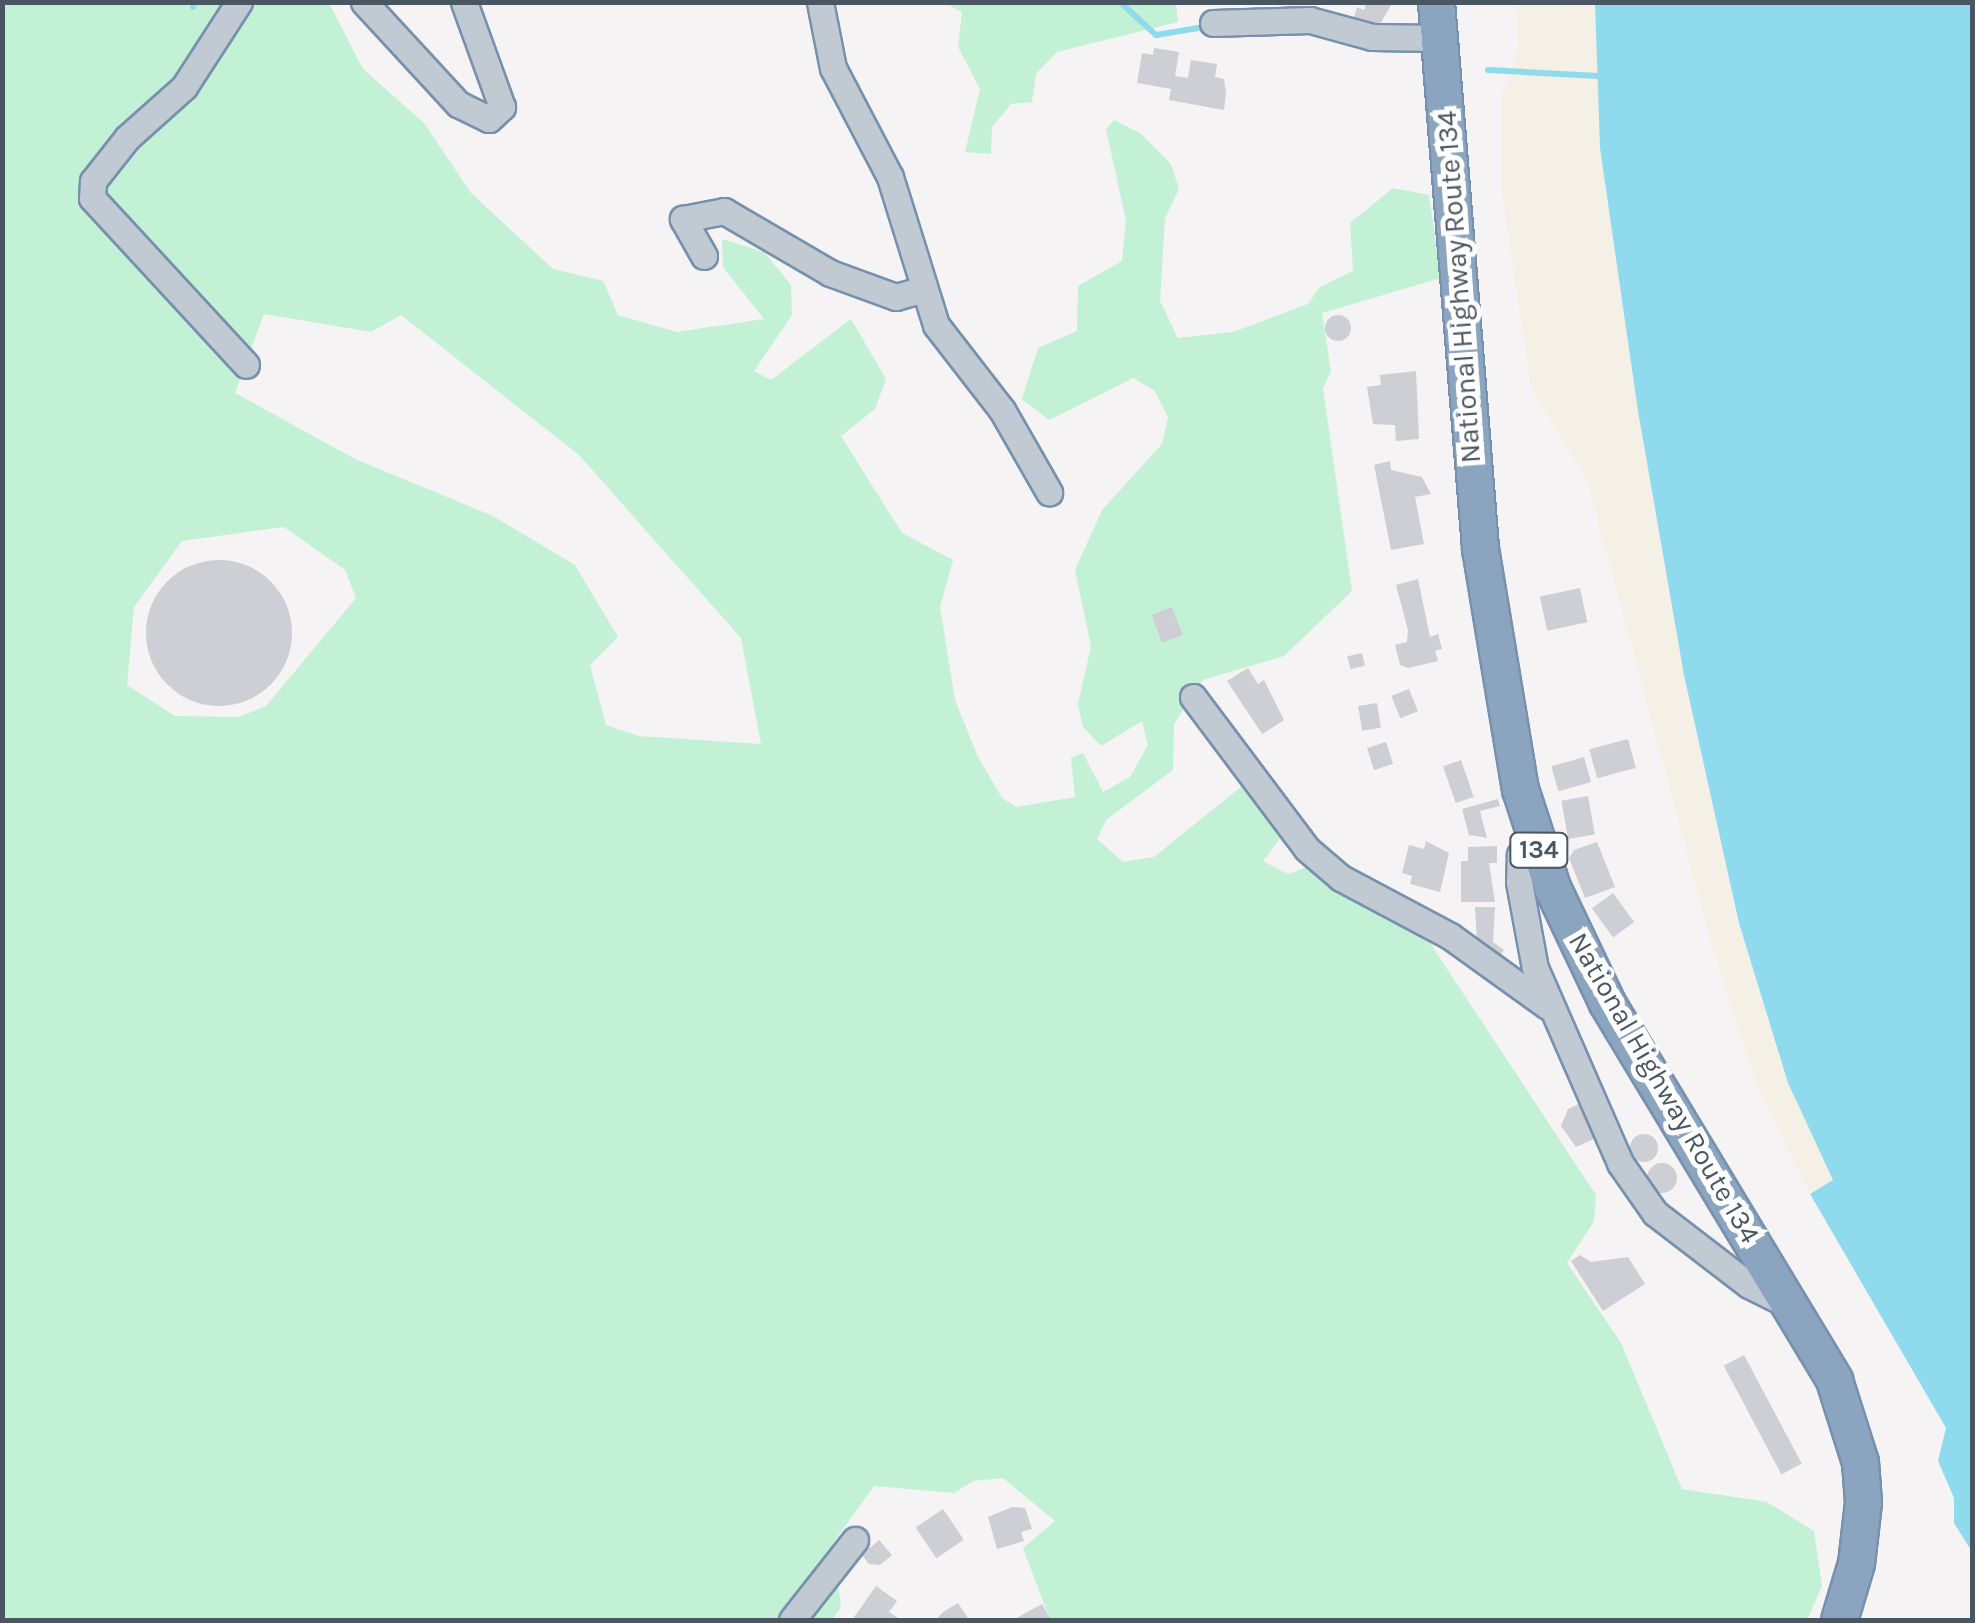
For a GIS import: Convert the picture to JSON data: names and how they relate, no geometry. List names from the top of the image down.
{
  "streets": {
    "highway": ["National Highway Route 134", "134"]
  }
}
